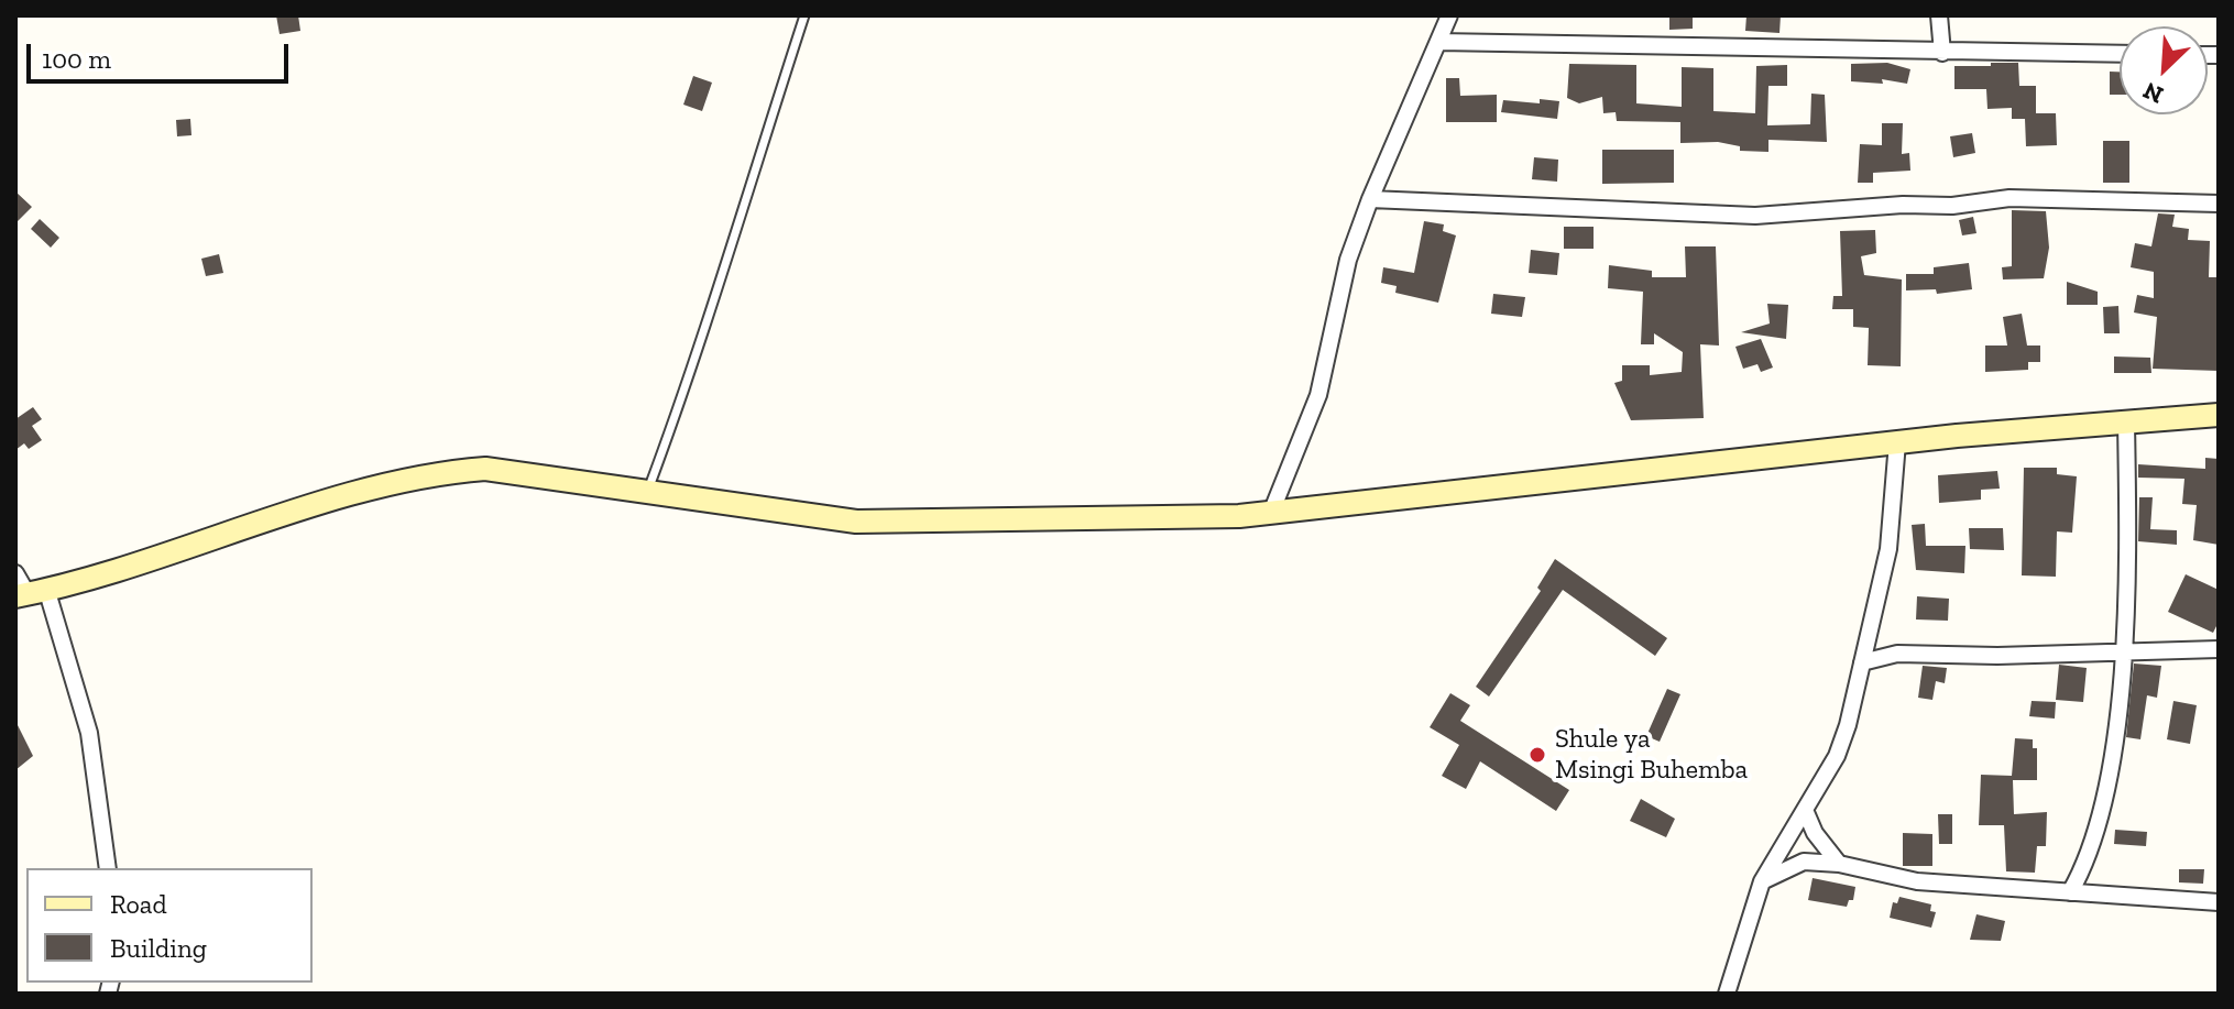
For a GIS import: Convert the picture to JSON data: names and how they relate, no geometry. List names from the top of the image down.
{
  "places": ["Shule ya Msingi Buhemba"],
  "legend": ["Road", "Building"],
  "scale_bar": "100 m",
  "north": "bottom left"
}
